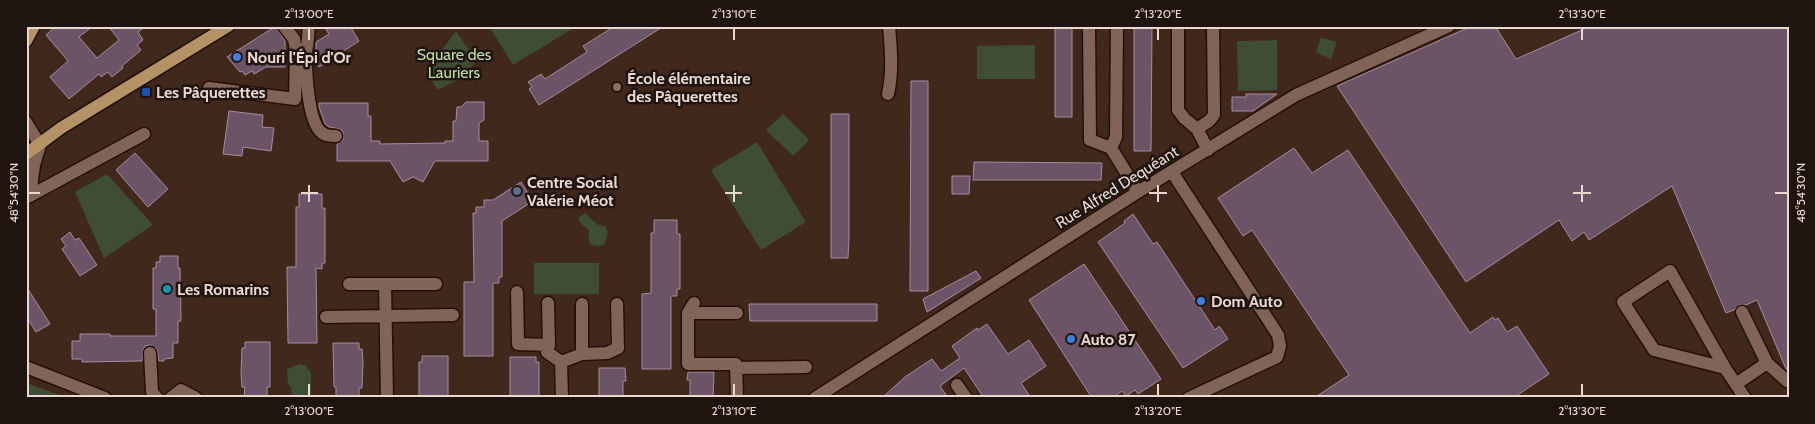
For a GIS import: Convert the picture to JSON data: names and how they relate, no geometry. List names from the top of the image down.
{
  "streets": {
    "street": ["Rue Alfred Dequéant"]
  },
  "parks": ["Square des Lauriers"],
  "places": {
    "other": [
      "Nouri l'Épi d'Or",
      "École élémentaire des Pâquerettes",
      "Centre Social Valérie Méot",
      "Les Romarins",
      "Dom Auto",
      "Auto 87"
    ],
    "transit": ["Les Pâquerettes"]
  },
  "coordinates": [
    "2°13'00\"E",
    "2°13'10\"E",
    "2°13'20\"E",
    "2°13'30\"E",
    "48°54'30\"N"
  ]
}
